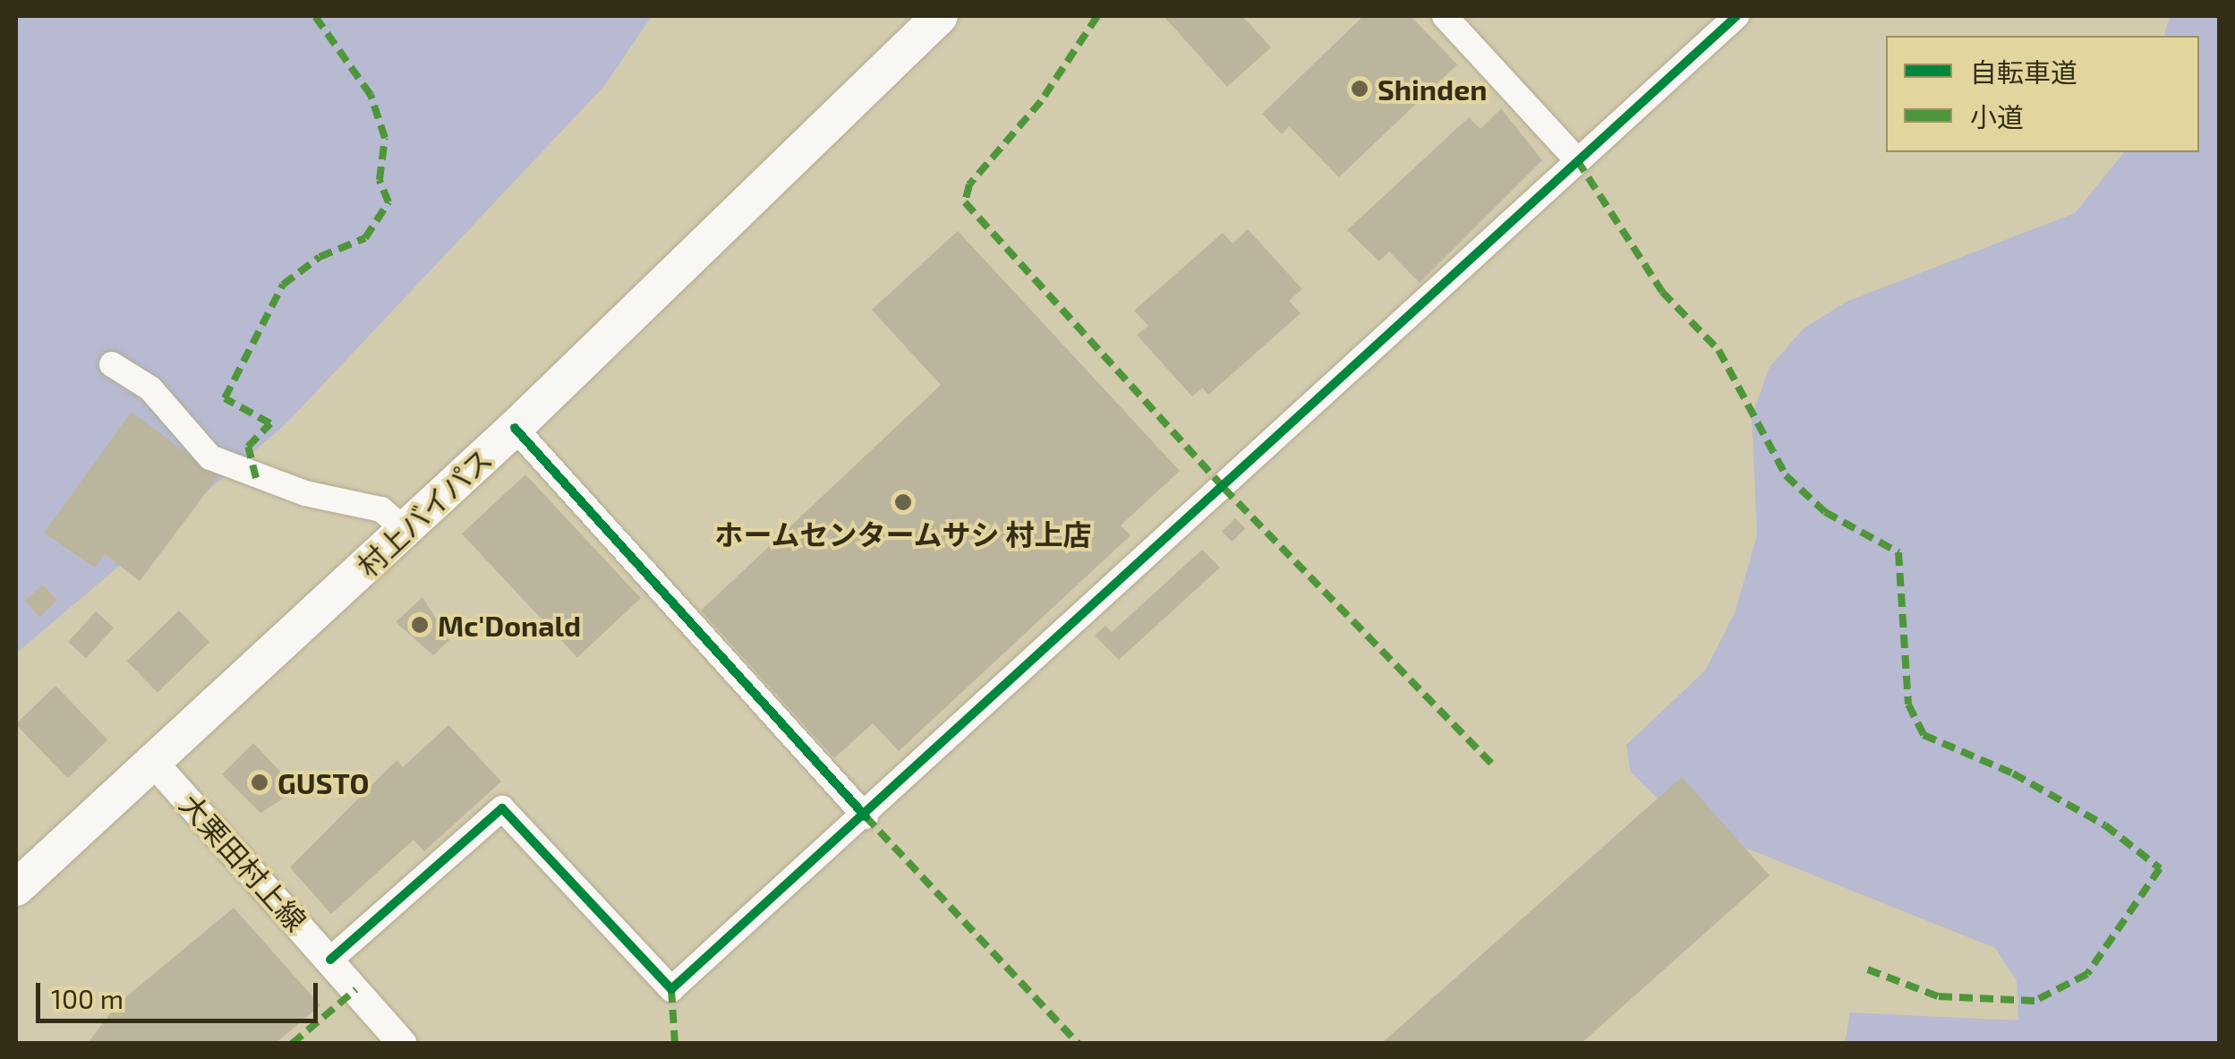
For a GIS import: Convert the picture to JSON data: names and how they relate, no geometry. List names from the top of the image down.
{
  "streets": {
    "highway": ["村上バイパス"],
    "main road": ["大栗田村上線"]
  },
  "crossings": [
    ["村上バイパス", "大栗田村上線"]
  ],
  "places": [
    "Shinden",
    "ホームセンタームサシ 村上店",
    "Mc'Donald",
    "GUSTO"
  ],
  "legend": ["自転車道", "小道"],
  "scale_bar": "100 m"
}
